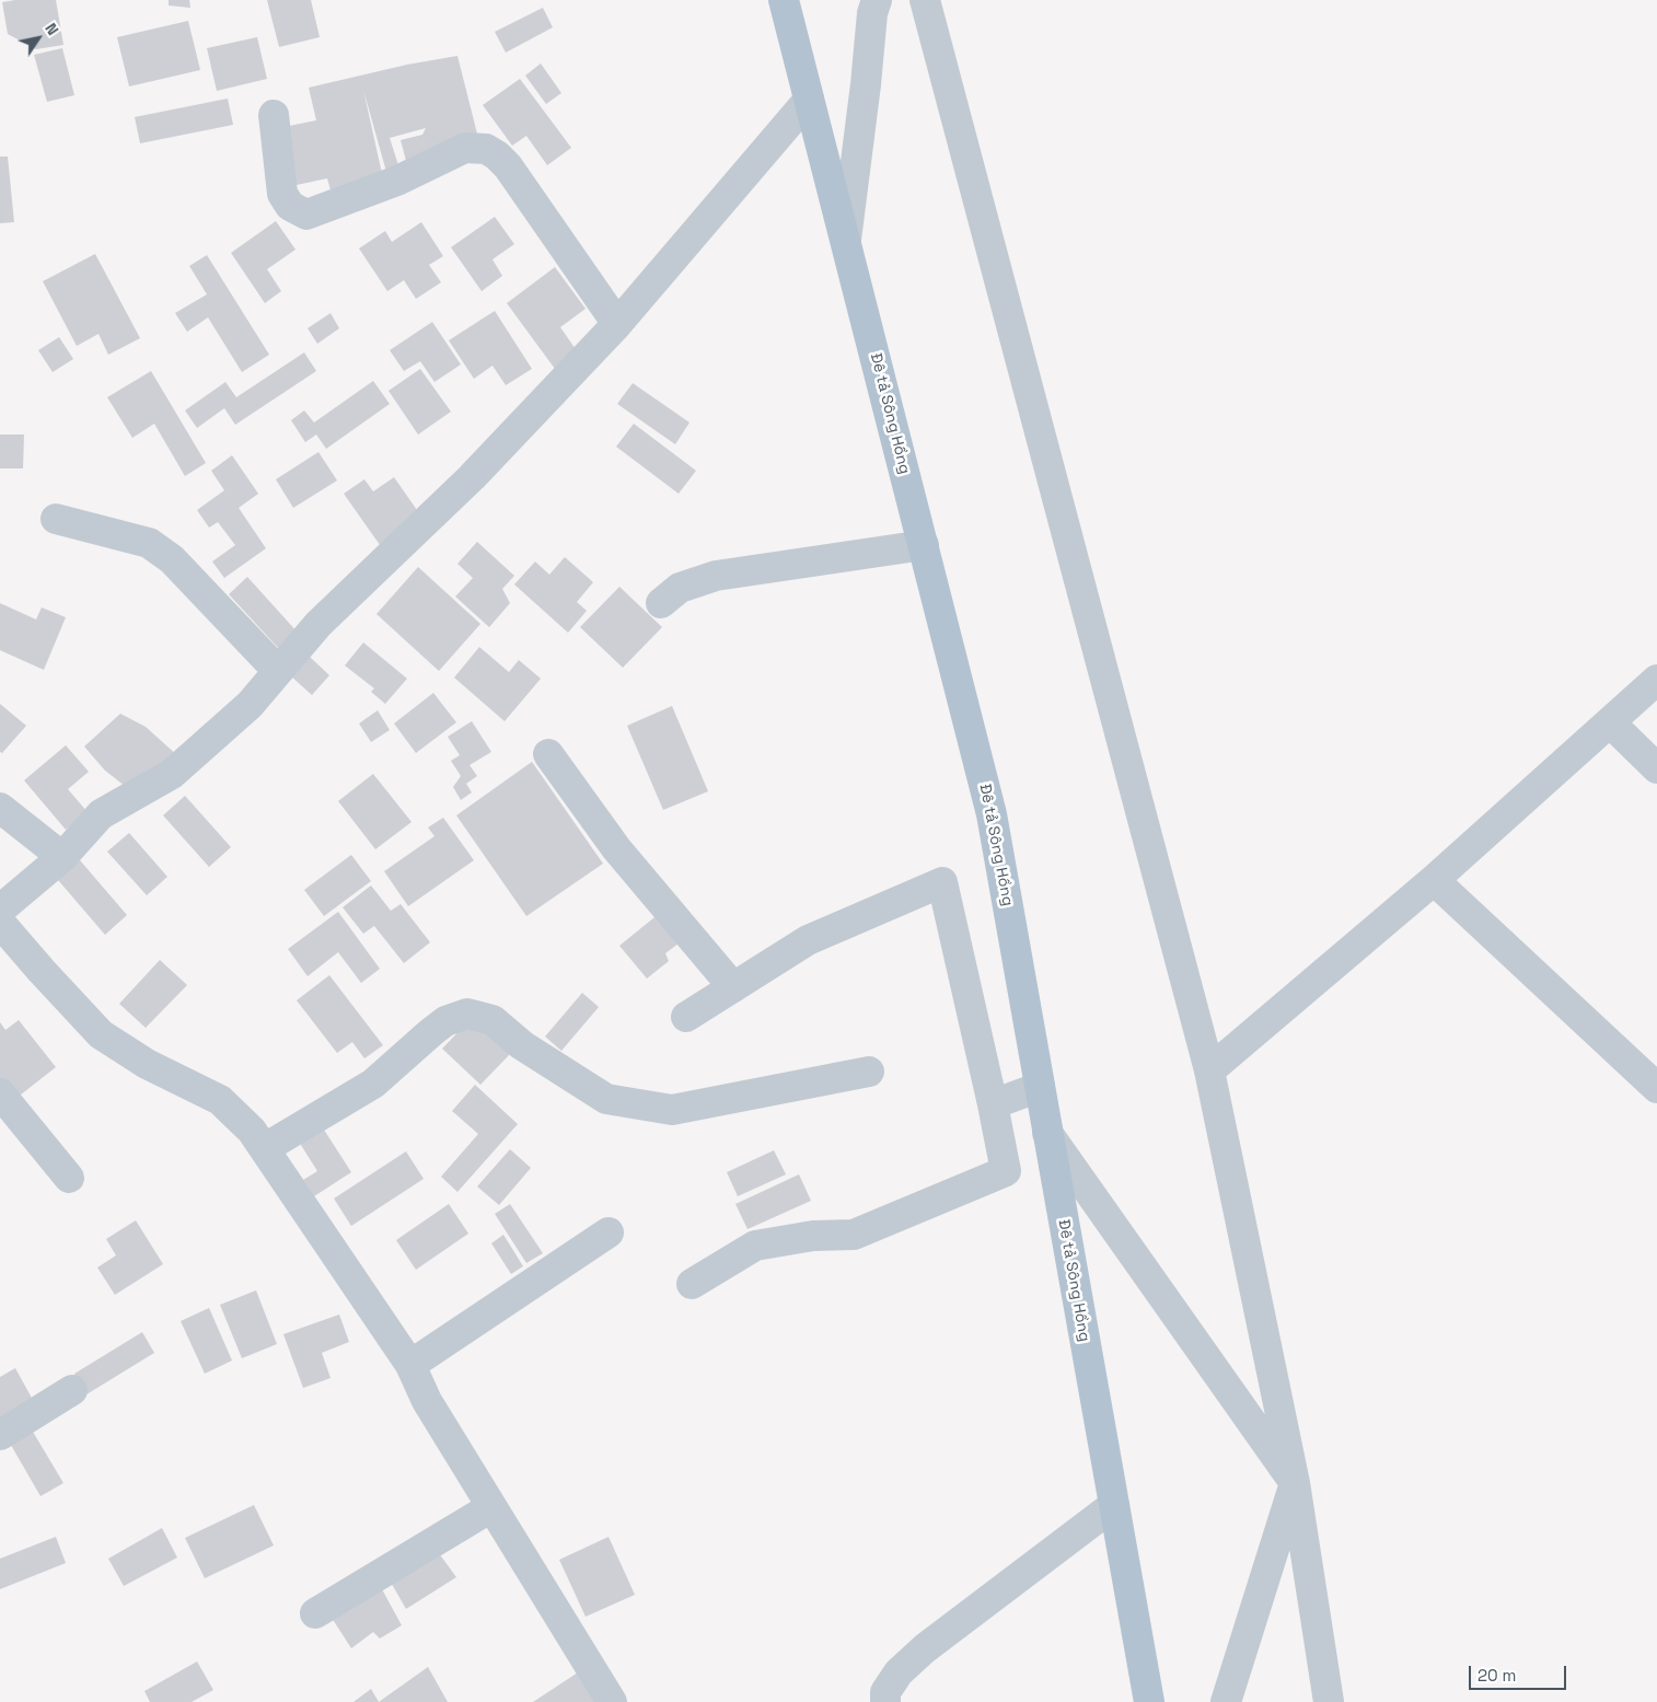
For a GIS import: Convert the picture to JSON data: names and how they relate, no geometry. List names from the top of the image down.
{
  "streets": {
    "main road": ["Đê tả Sông Hồng"]
  },
  "scale_bar": "20 m",
  "north": "top right"
}
